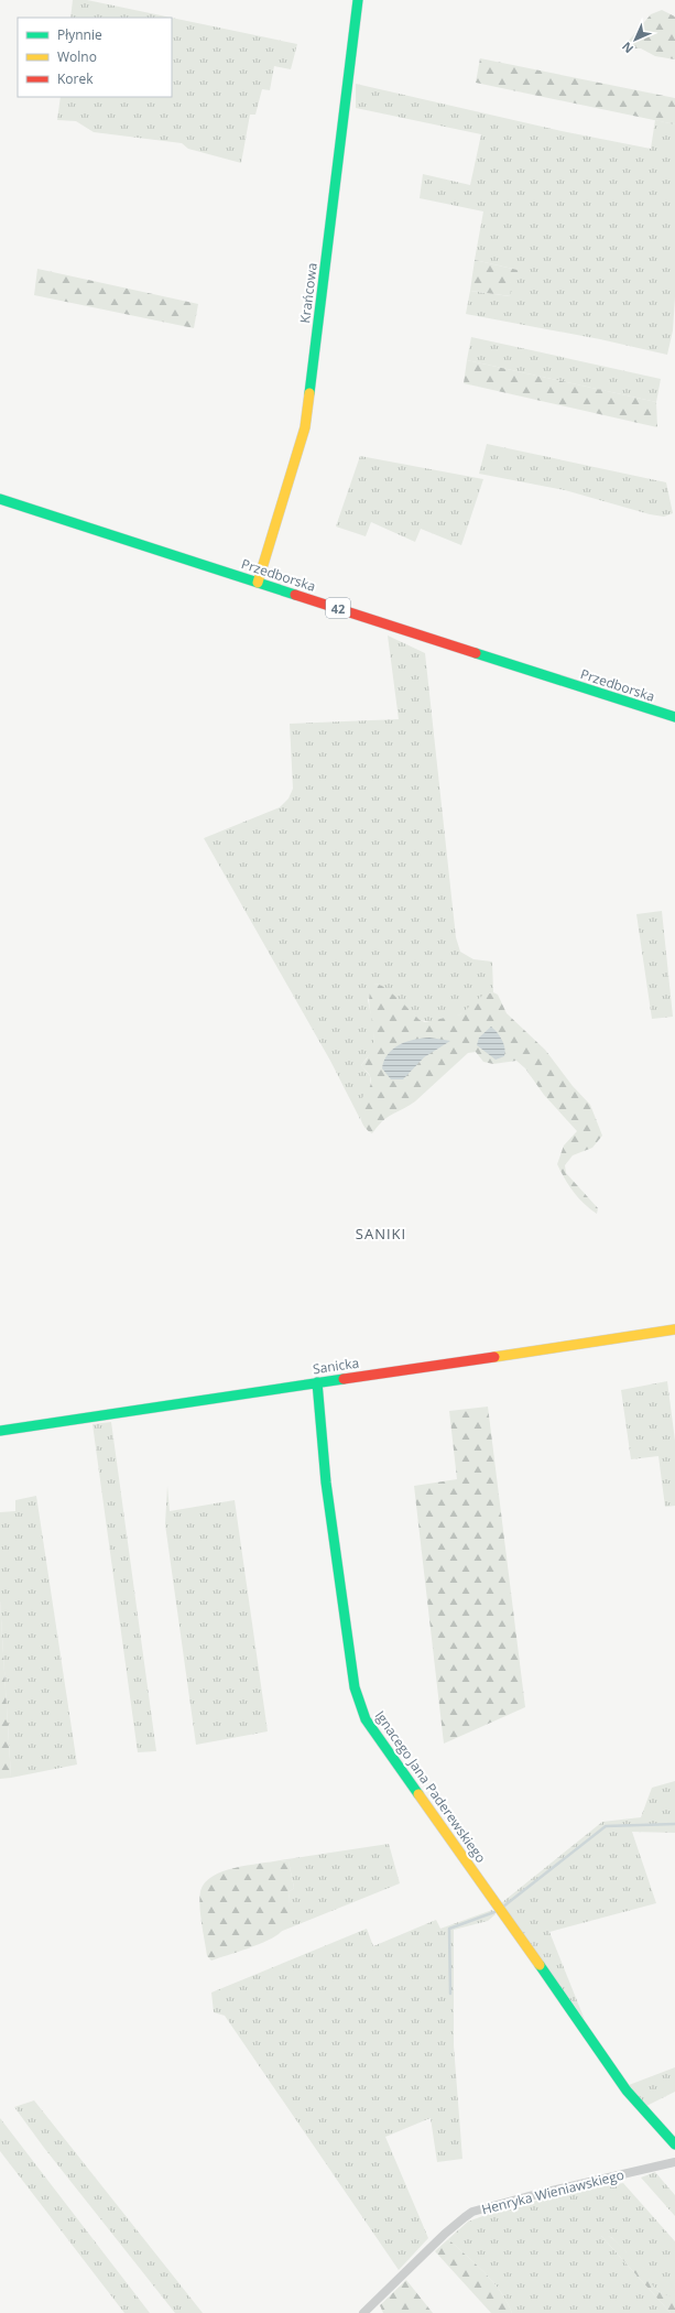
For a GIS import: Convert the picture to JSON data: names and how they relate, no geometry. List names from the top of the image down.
{
  "streets": {
    "street": [
      "Krańcowa",
      "Przedborska",
      "42",
      "Sanicka",
      "Ignacego Jana Paderewskiego",
      "Henryka Wieniawskiego"
    ]
  },
  "crossings": [
    ["Krańcowa", "Przedborska"],
    ["Sanicka", "Ignacego Jana Paderewskiego"]
  ],
  "districts": ["SANIKI"],
  "legend": ["Płynnie", "Wolno", "Korek"],
  "north": "bottom left"
}
